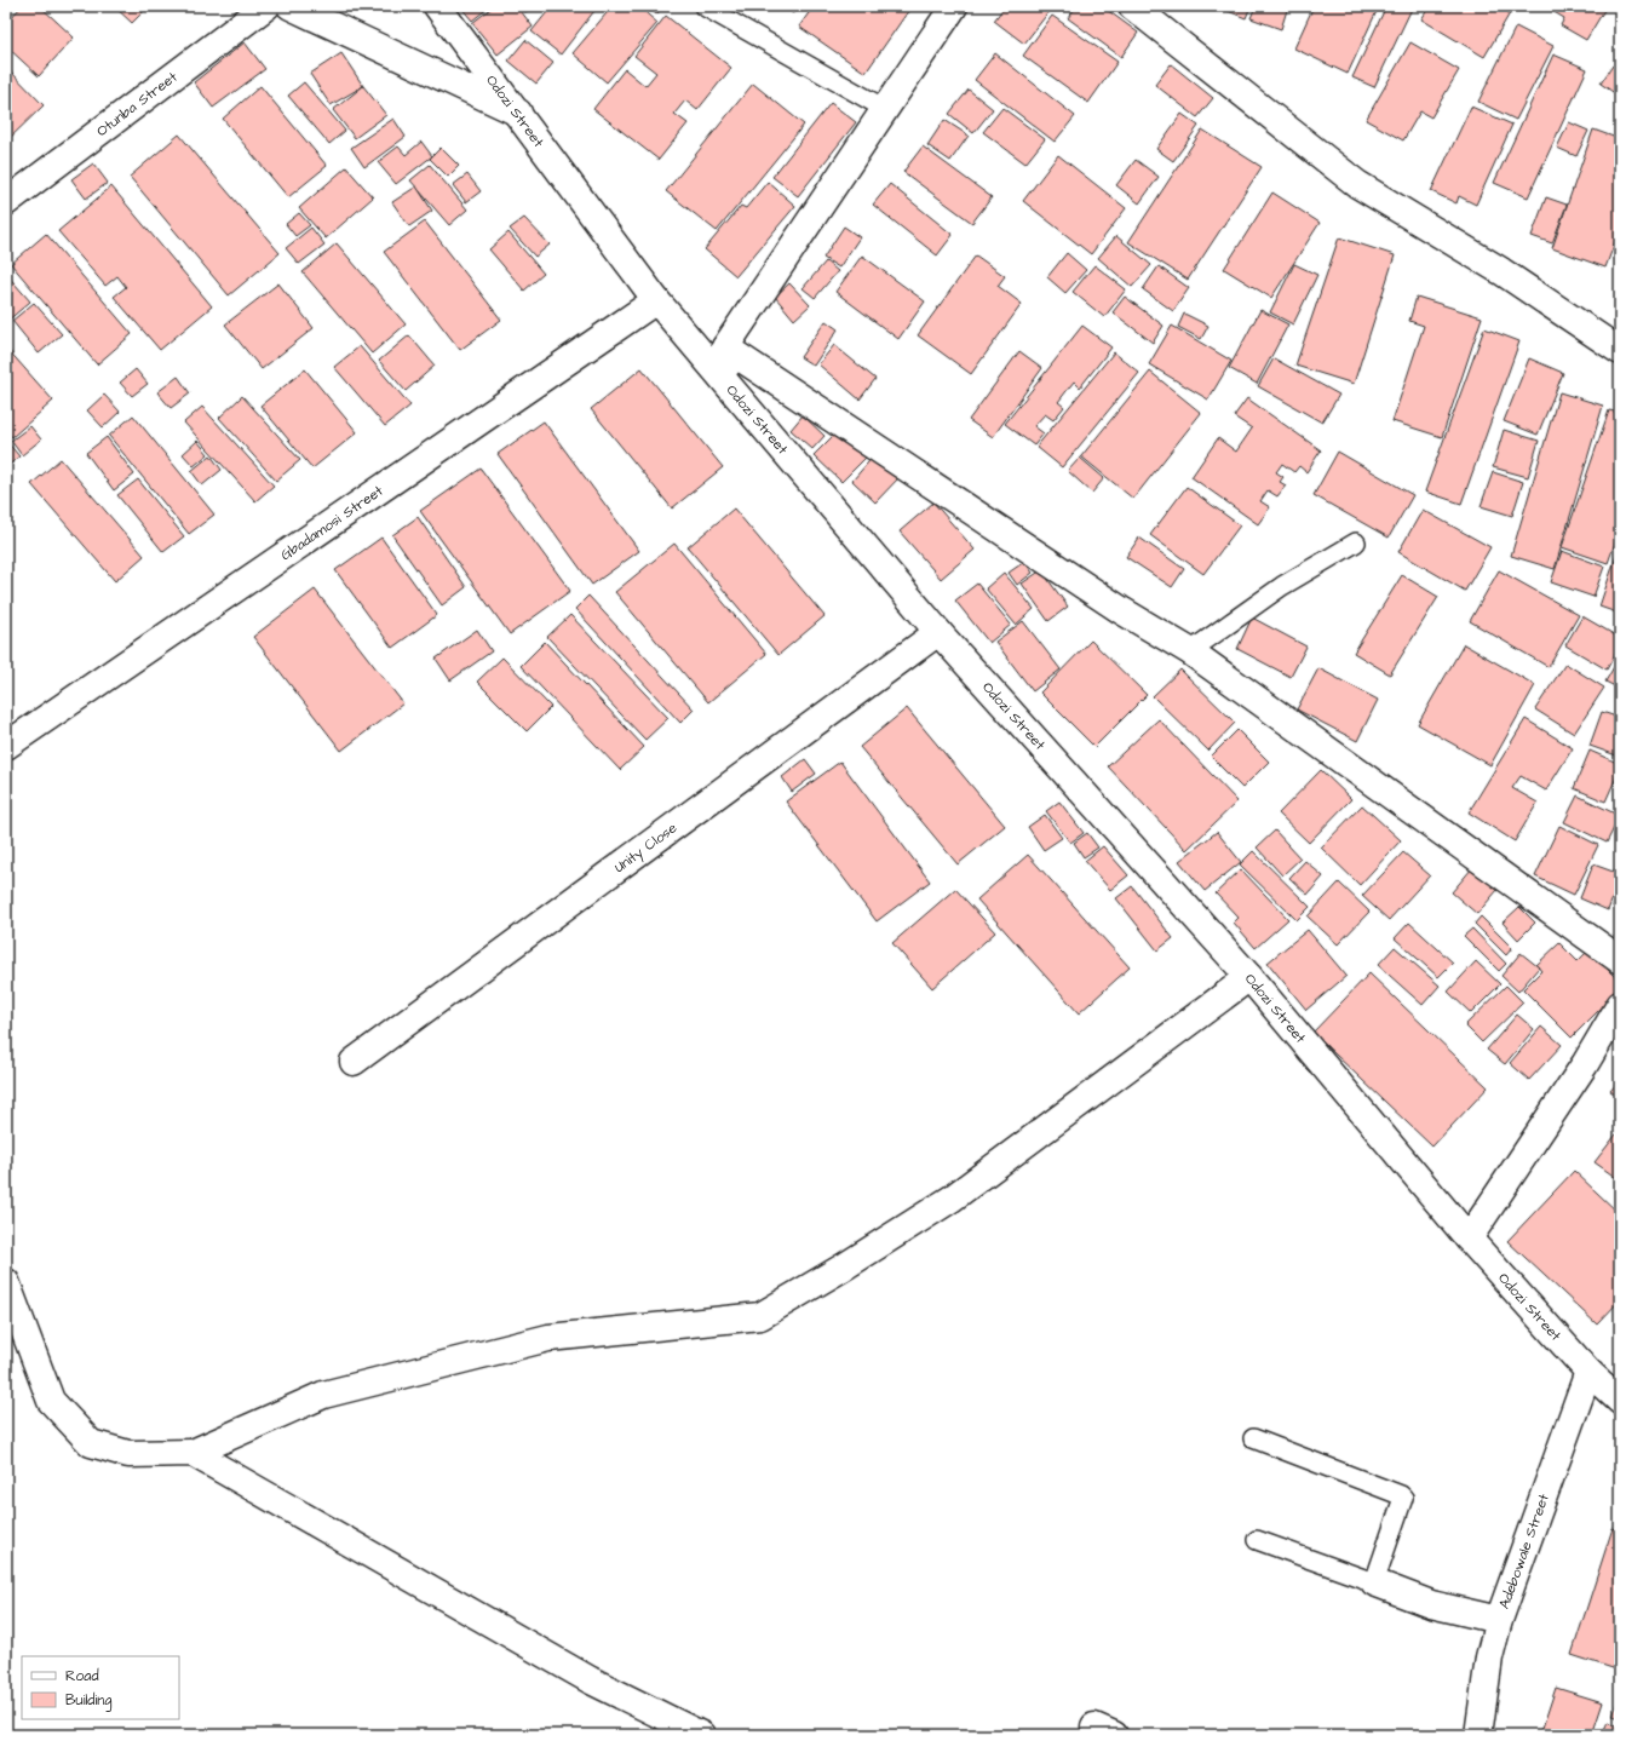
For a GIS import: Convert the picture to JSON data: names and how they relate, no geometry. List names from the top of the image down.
{
  "streets": {
    "street": [
      "Otunba Street",
      "Odozi Street",
      "Gbadamosi Street",
      "Unity Close",
      "Adebowale Street"
    ]
  },
  "crossings": [
    ["Odozi Street", "Gbadamosi Street"],
    ["Odozi Street", "Unity Close"],
    ["Odozi Street", "Adebowale Street"]
  ],
  "legend": ["Road", "Building"]
}
